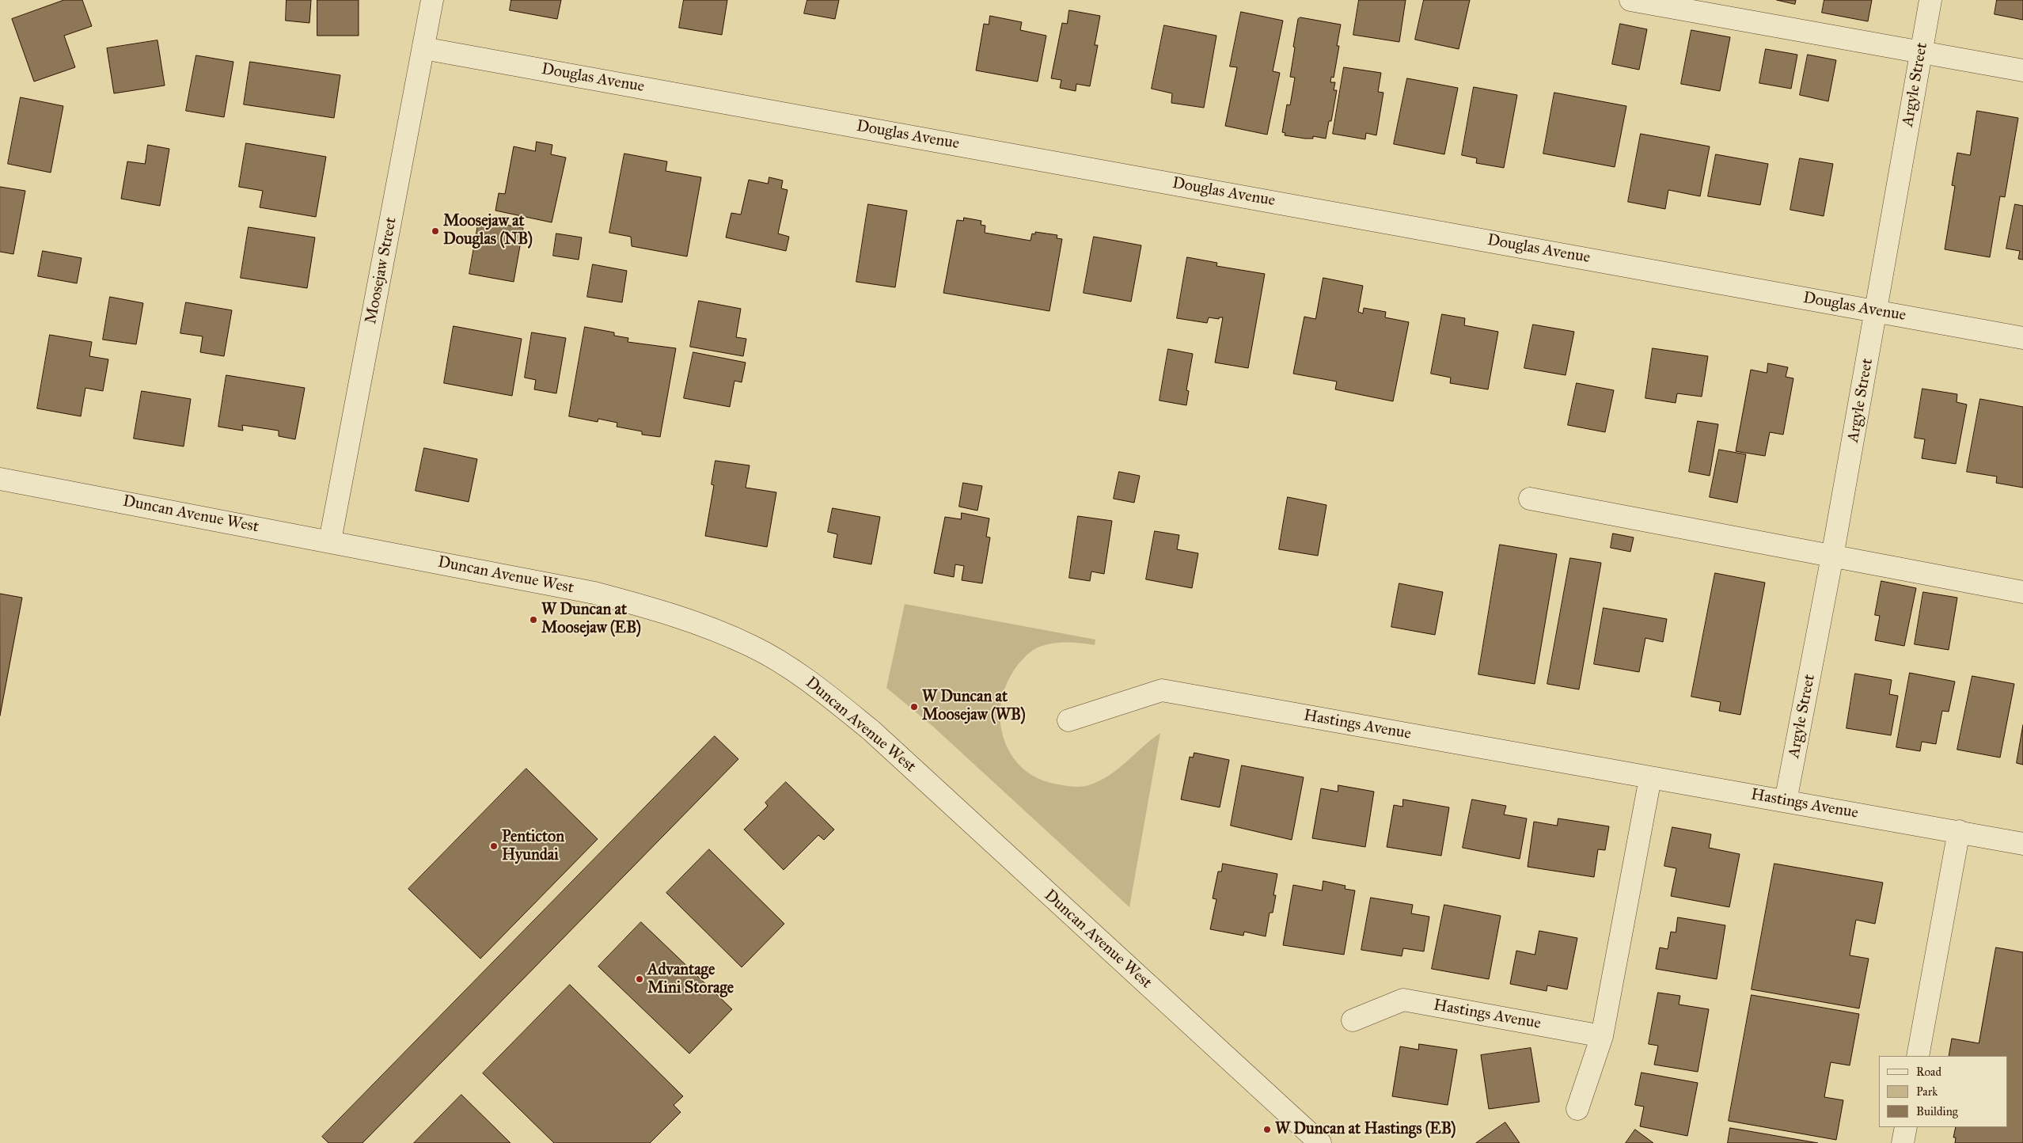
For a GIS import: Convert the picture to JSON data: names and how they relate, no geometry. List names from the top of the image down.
{
  "streets": {
    "street": [
      "Douglas Avenue",
      "Argyle Street",
      "Moosejaw Street",
      "Duncan Avenue West",
      "Hastings Avenue"
    ]
  },
  "crossings": [
    ["Douglas Avenue", "Argyle Street"],
    ["Douglas Avenue", "Moosejaw Street"],
    ["Argyle Street", "Hastings Avenue"],
    ["Moosejaw Street", "Duncan Avenue West"]
  ],
  "places": [
    "Moosejaw at Douglas (NB)",
    "W Duncan at Moosejaw (EB)",
    "W Duncan at Moosejaw (WB)",
    "Penticton Hyundai",
    "Advantage Mini Storage",
    "W Duncan at Hastings (EB)"
  ],
  "legend": ["Road", "Park", "Building"]
}
